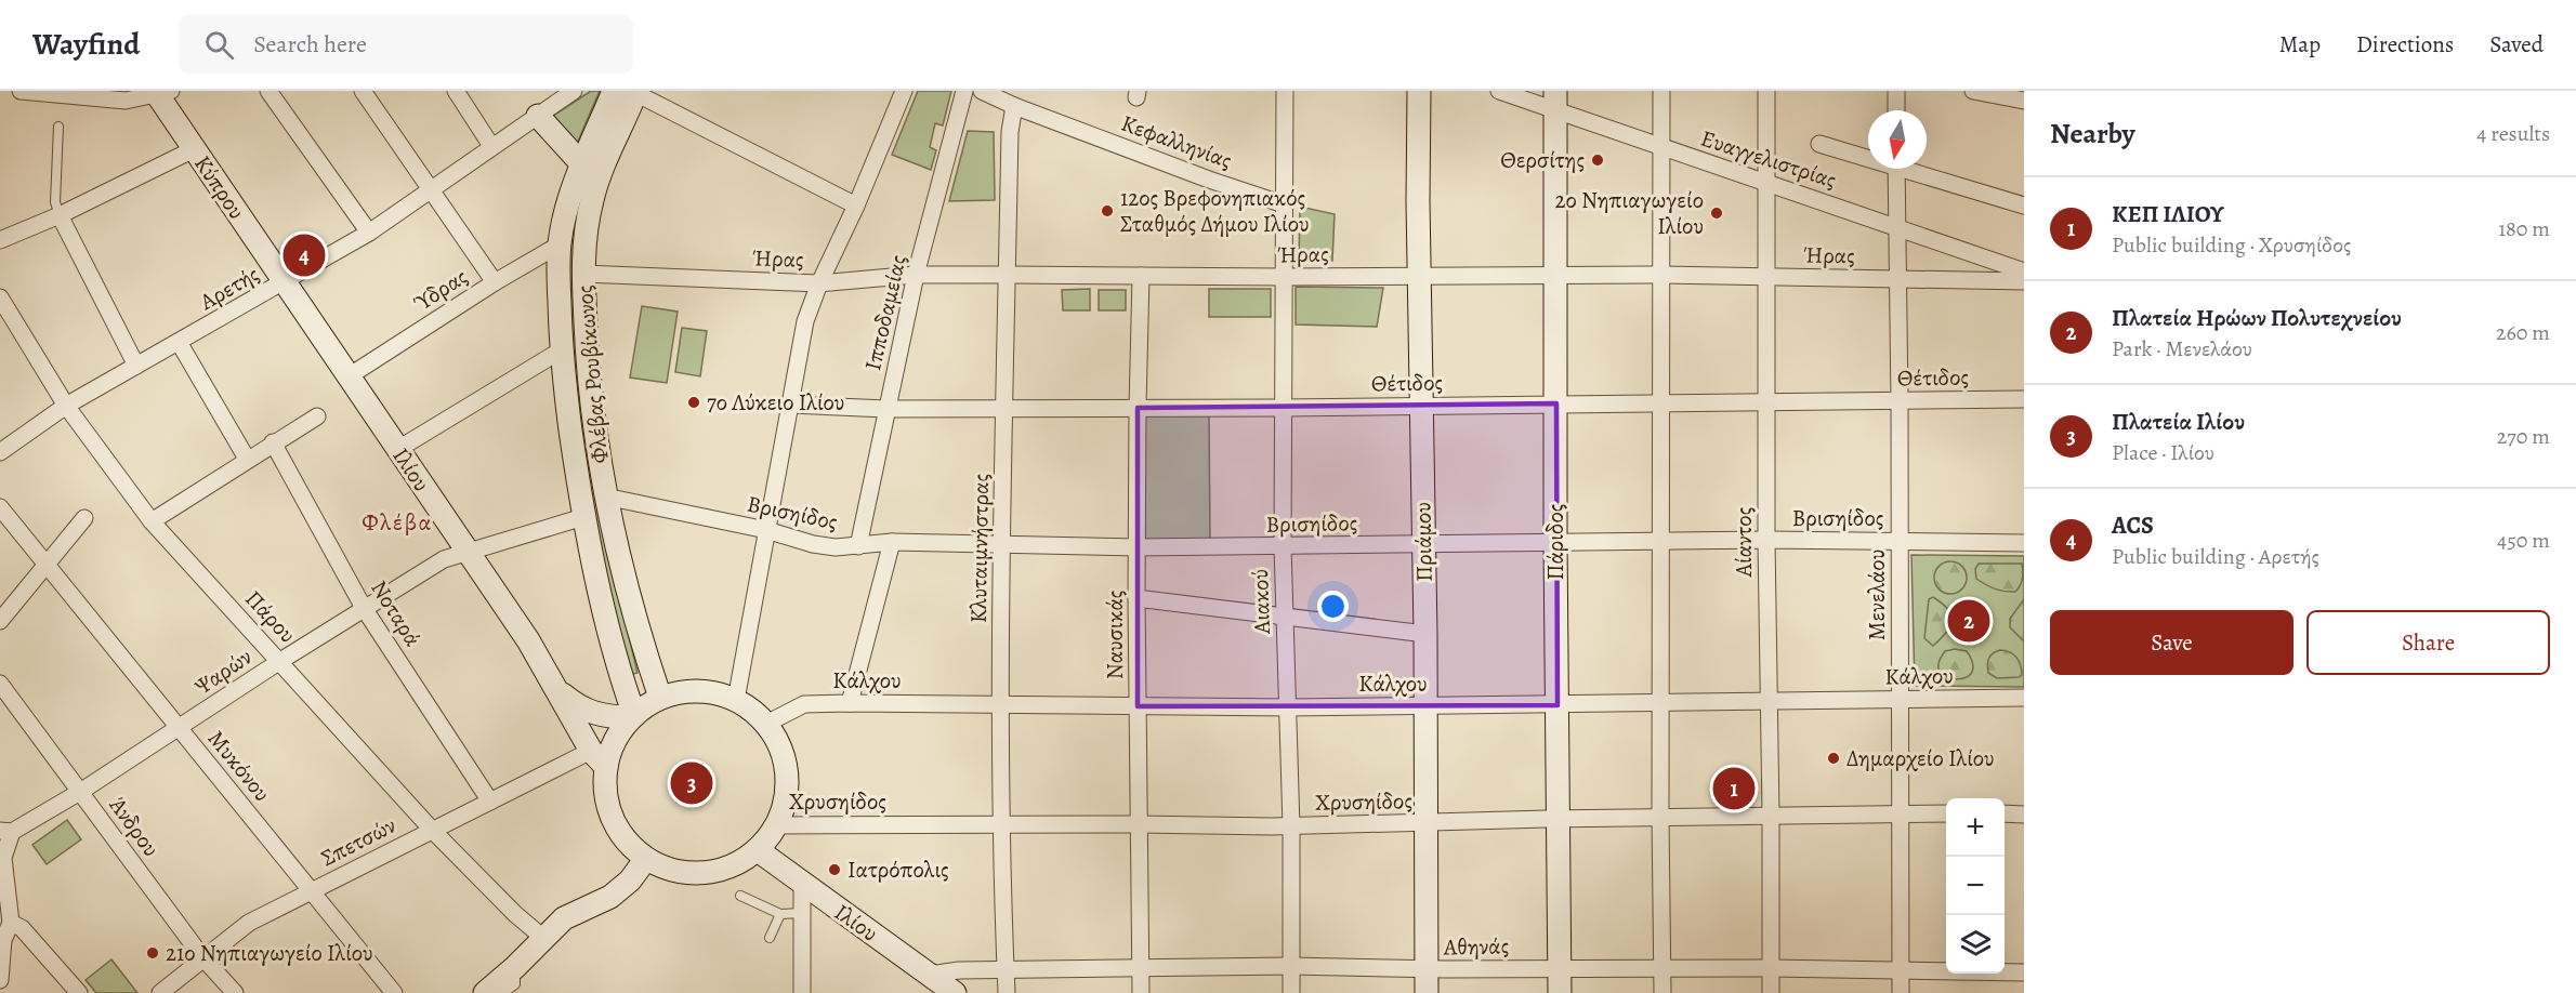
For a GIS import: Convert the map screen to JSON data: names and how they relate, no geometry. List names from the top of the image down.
{
  "streets": {
    "street": [
      "Κεφαλληνίας",
      "Ευαγγελιστρίας",
      "Κύπρου",
      "Ήρας",
      "Αρετής",
      "Ύδρας",
      "Ιπποδαμείας",
      "Φλέβας Ρουβίκωνος",
      "Θέτιδος",
      "Ιλίου",
      "Βρισηίδος",
      "Πριάμου",
      "Πάριδος",
      "Αίαντος",
      "Κλυταιμνήστρας",
      "Μενελάου",
      "Αιακού",
      "Νοταρά",
      "Πάρου",
      "Ναυσικάς",
      "Ψαρών",
      "Κάλχου",
      "Μυκόνου",
      "Χρυσηίδος",
      "Άνδρου",
      "Σπετσών",
      "Αθηνάς"
    ]
  },
  "crossings": [
    ["Κεφαλληνίας", "Κλυταιμνήστρας"],
    ["Κεφαλληνίας", "Αιακού"],
    ["Ευαγγελιστρίας", "Πάριδος"],
    ["Ευαγγελιστρίας", "Αίαντος"],
    ["Ευαγγελιστρίας", "Μενελάου"],
    ["Κύπρου", "Αρετής"],
    ["Κύπρου", "Ιλίου"],
    ["Ήρας", "Ιπποδαμείας"],
    ["Ήρας", "Φλέβας Ρουβίκωνος"],
    ["Ήρας", "Πριάμου"],
    ["Ήρας", "Πάριδος"],
    ["Ήρας", "Αίαντος"],
    ["Ήρας", "Κλυταιμνήστρας"],
    ["Ήρας", "Μενελάου"],
    ["Ήρας", "Αιακού"],
    ["Ήρας", "Ναυσικάς"],
    ["Αρετής", "Ιλίου"],
    ["Αρετής", "Πάρου"],
    ["Ύδρας", "Φλέβας Ρουβίκωνος"],
    ["Ύδρας", "Ιλίου"],
    ["Ιπποδαμείας", "Θέτιδος"],
    ["Ιπποδαμείας", "Βρισηίδος"],
    ["Φλέβας Ρουβίκωνος", "Ιλίου"],
    ["Φλέβας Ρουβίκωνος", "Βρισηίδος"],
    ["Φλέβας Ρουβίκωνος", "Ψαρών"],
    ["Φλέβας Ρουβίκωνος", "Κάλχου"],
    ["Φλέβας Ρουβίκωνος", "Χρυσηίδος"],
    ["Φλέβας Ρουβίκωνος", "Σπετσών"],
    ["Θέτιδος", "Πριάμου"],
    ["Θέτιδος", "Πάριδος"],
    ["Θέτιδος", "Αίαντος"],
    ["Θέτιδος", "Κλυταιμνήστρας"],
    ["Θέτιδος", "Μενελάου"],
    ["Θέτιδος", "Αιακού"],
    ["Θέτιδος", "Ναυσικάς"],
    ["Ιλίου", "Ψαρών"],
    ["Ιλίου", "Κάλχου"],
    ["Ιλίου", "Χρυσηίδος"],
    ["Ιλίου", "Σπετσών"],
    ["Ιλίου", "Αθηνάς"],
    ["Βρισηίδος", "Πριάμου"],
    ["Βρισηίδος", "Πάριδος"],
    ["Βρισηίδος", "Αίαντος"],
    ["Βρισηίδος", "Κλυταιμνήστρας"],
    ["Βρισηίδος", "Μενελάου"],
    ["Βρισηίδος", "Αιακού"],
    ["Βρισηίδος", "Ναυσικάς"],
    ["Πριάμου", "Κάλχου"],
    ["Πριάμου", "Χρυσηίδος"],
    ["Πριάμου", "Αθηνάς"],
    ["Πάριδος", "Κάλχου"],
    ["Πάριδος", "Χρυσηίδος"],
    ["Πάριδος", "Αθηνάς"],
    ["Αίαντος", "Κάλχου"],
    ["Αίαντος", "Χρυσηίδος"],
    ["Αίαντος", "Αθηνάς"],
    ["Κλυταιμνήστρας", "Κάλχου"],
    ["Κλυταιμνήστρας", "Χρυσηίδος"],
    ["Κλυταιμνήστρας", "Αθηνάς"],
    ["Μενελάου", "Κάλχου"],
    ["Μενελάου", "Χρυσηίδος"],
    ["Μενελάου", "Αθηνάς"],
    ["Αιακού", "Κάλχου"],
    ["Αιακού", "Χρυσηίδος"],
    ["Αιακού", "Αθηνάς"],
    ["Νοταρά", "Ψαρών"],
    ["Νοταρά", "Σπετσών"],
    ["Πάρου", "Ψαρών"],
    ["Πάρου", "Σπετσών"],
    ["Ναυσικάς", "Κάλχου"],
    ["Ναυσικάς", "Χρυσηίδος"],
    ["Ναυσικάς", "Αθηνάς"],
    ["Ψαρών", "Μυκόνου"],
    ["Ψαρών", "Άνδρου"],
    ["Κάλχου", "Χρυσηίδος"],
    ["Κάλχου", "Σπετσών"],
    ["Μυκόνου", "Σπετσών"],
    ["Χρυσηίδος", "Σπετσών"],
    ["Άνδρου", "Σπετσών"]
  ],
  "districts": ["Φλέβα"],
  "places": [
    "Θερσίτης",
    "12ος Βρεφονηπιακός Σταθμός Δήμου Ιλίου",
    "2ο Νηπιαγωγείο Ιλίου",
    "7ο Λύκειο Ιλίου",
    "Δημαρχείο Ιλίου",
    "Ιατρόπολις",
    "21ο Νηπιαγωγείο Ιλίου"
  ],
  "north": "bottom",
  "page": {
    "header": "Wayfind",
    "search": "Search here",
    "nav": ["Map", "Directions", "Saved"],
    "heading": ["Nearby", "4 results"],
    "list": [
      {
        "mark": "1",
        "name": "ΚΕΠ ΙΛΙΟΥ",
        "note": "Public building · Χρυσηίδος",
        "value": "180 m"
      },
      {
        "mark": "2",
        "name": "Πλατεία Ηρώων Πολυτεχνείου",
        "note": "Park · Μενελάου",
        "value": "260 m"
      },
      {
        "mark": "3",
        "name": "Πλατεία Ιλίου",
        "note": "Place · Ιλίου",
        "value": "270 m"
      },
      {
        "mark": "4",
        "name": "ACS",
        "note": "Public building · Αρετής",
        "value": "450 m"
      }
    ],
    "pins": [
      "4",
      "2",
      "3",
      "1"
    ],
    "buttons": ["Save", "Share"],
    "map_buttons": ["+", "−"]
  }
}
